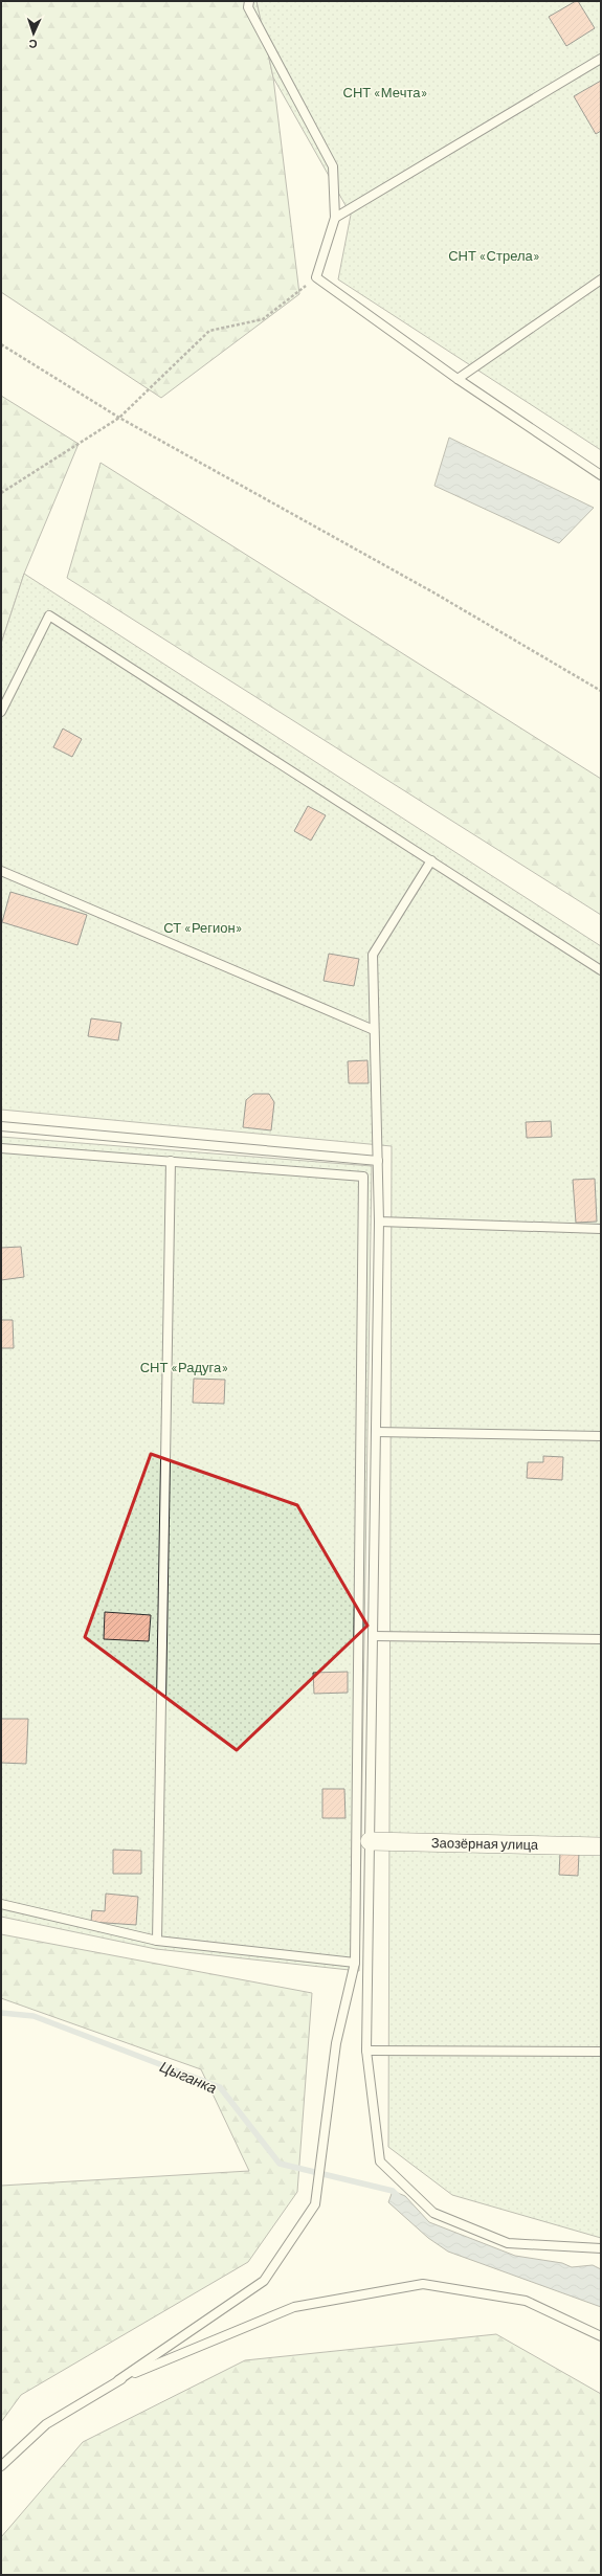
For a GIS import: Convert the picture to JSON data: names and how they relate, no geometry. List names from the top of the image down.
{
  "streets": {
    "street": ["Заозёрная улица"]
  },
  "water": ["Цыганка"],
  "parks": [
    "СНТ «Мечта»",
    "СНТ «Стрела»",
    "СТ «Регион»",
    "СНТ «Радуга»"
  ],
  "north": "bottom"
}
